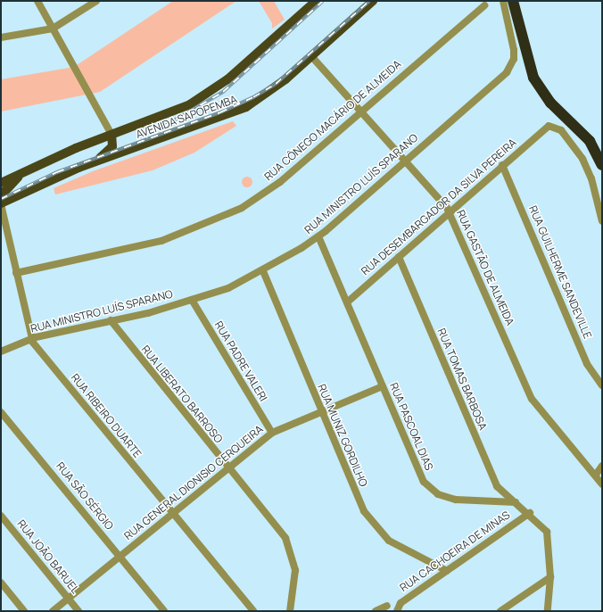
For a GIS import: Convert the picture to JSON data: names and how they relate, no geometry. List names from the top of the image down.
{
  "streets": {
    "main road": ["AVENIDA SAPOPEMBA"],
    "street": [
      "RUA CÔNEGO MACÁRIO DE ALMEIDA",
      "RUA MINISTRO LUÍS SPARANO",
      "RUA DESEMBARGADOR DA SILVA PEREIRA",
      "RUA GASTÃO DE ALMEIDA",
      "RUA GUILHERME SANDEVILLE",
      "RUA PADRE VALERI",
      "RUA TOMAS BARBOSA",
      "RUA LIBERATO BARROSO",
      "RUA RIBEIRO DUARTE",
      "RUA PASCOAL DIAS",
      "RUA MUNIZ GORDILHO",
      "RUA GENERAL DIONISIO CERQUEIRA",
      "RUA SÃO SÉRGIO",
      "RUA CACHOEIRA DE MINAS",
      "RUA JOÃO BARUEL"
    ]
  },
  "crossings": [
    ["AVENIDA SAPOPEMBA", "RUA GASTÃO DE ALMEIDA"],
    ["AVENIDA SAPOPEMBA", "RUA RIBEIRO DUARTE"],
    ["RUA CÔNEGO MACÁRIO DE ALMEIDA", "RUA GASTÃO DE ALMEIDA"],
    ["RUA CÔNEGO MACÁRIO DE ALMEIDA", "RUA RIBEIRO DUARTE"],
    ["RUA MINISTRO LUÍS SPARANO", "RUA GASTÃO DE ALMEIDA"],
    ["RUA MINISTRO LUÍS SPARANO", "RUA PADRE VALERI"],
    ["RUA MINISTRO LUÍS SPARANO", "RUA LIBERATO BARROSO"],
    ["RUA MINISTRO LUÍS SPARANO", "RUA RIBEIRO DUARTE"],
    ["RUA MINISTRO LUÍS SPARANO", "RUA PASCOAL DIAS"],
    ["RUA MINISTRO LUÍS SPARANO", "RUA MUNIZ GORDILHO"],
    ["RUA DESEMBARGADOR DA SILVA PEREIRA", "RUA GASTÃO DE ALMEIDA"],
    ["RUA DESEMBARGADOR DA SILVA PEREIRA", "RUA GUILHERME SANDEVILLE"],
    ["RUA DESEMBARGADOR DA SILVA PEREIRA", "RUA TOMAS BARBOSA"],
    ["RUA DESEMBARGADOR DA SILVA PEREIRA", "RUA PASCOAL DIAS"],
    ["RUA PADRE VALERI", "RUA GENERAL DIONISIO CERQUEIRA"],
    ["RUA TOMAS BARBOSA", "RUA PASCOAL DIAS"],
    ["RUA LIBERATO BARROSO", "RUA GENERAL DIONISIO CERQUEIRA"],
    ["RUA RIBEIRO DUARTE", "RUA GENERAL DIONISIO CERQUEIRA"],
    ["RUA PASCOAL DIAS", "RUA GENERAL DIONISIO CERQUEIRA"],
    ["RUA MUNIZ GORDILHO", "RUA GENERAL DIONISIO CERQUEIRA"],
    ["RUA MUNIZ GORDILHO", "RUA CACHOEIRA DE MINAS"],
    ["RUA GENERAL DIONISIO CERQUEIRA", "RUA SÃO SÉRGIO"],
    ["RUA GENERAL DIONISIO CERQUEIRA", "RUA JOÃO BARUEL"]
  ]
}
